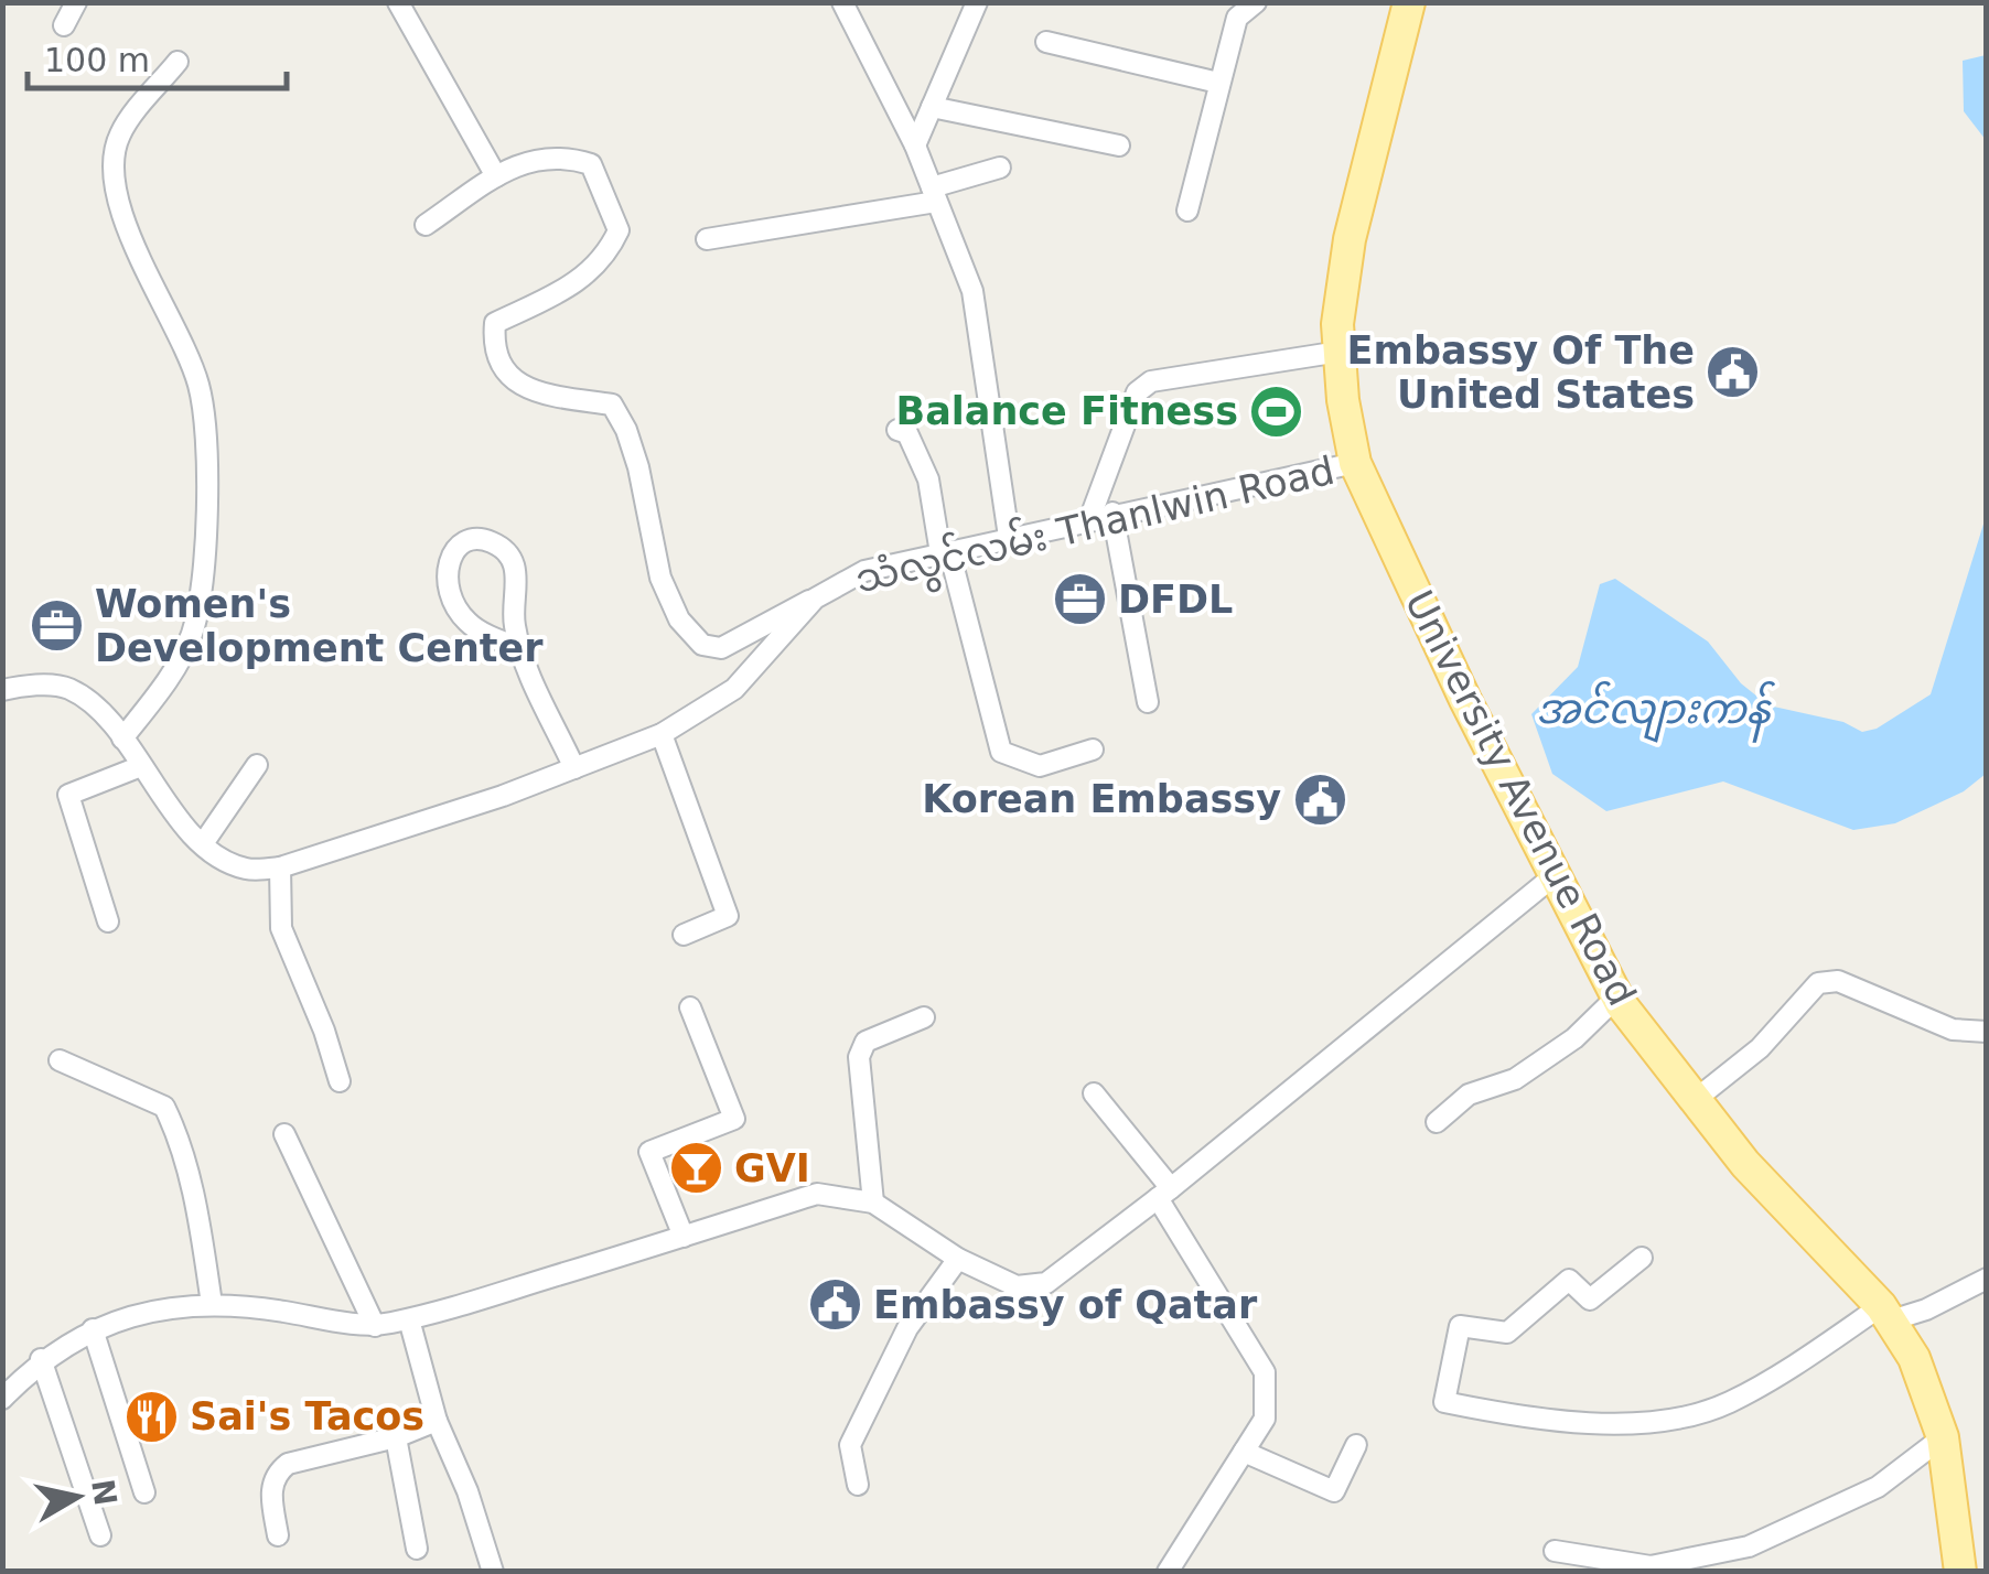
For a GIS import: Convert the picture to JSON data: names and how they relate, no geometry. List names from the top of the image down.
{
  "streets": {
    "main road": ["University Avenue Road"],
    "street": ["သံလွင်လမ်း Thanlwin Road"]
  },
  "crossings": [
    ["သံလွင်လမ်း Thanlwin Road", "University Avenue Road"]
  ],
  "water": ["အင်လျားကန်"],
  "places": {
    "public building": ["Embassy Of The United States", "Korean Embassy", "Embassy of Qatar"],
    "sports": ["Balance Fitness"],
    "office": ["DFDL", "Women's Development Center"],
    "bar": ["GVI"],
    "restaurant": ["Sai's Tacos"]
  },
  "scale_bar": "100 m",
  "north": "right"
}
